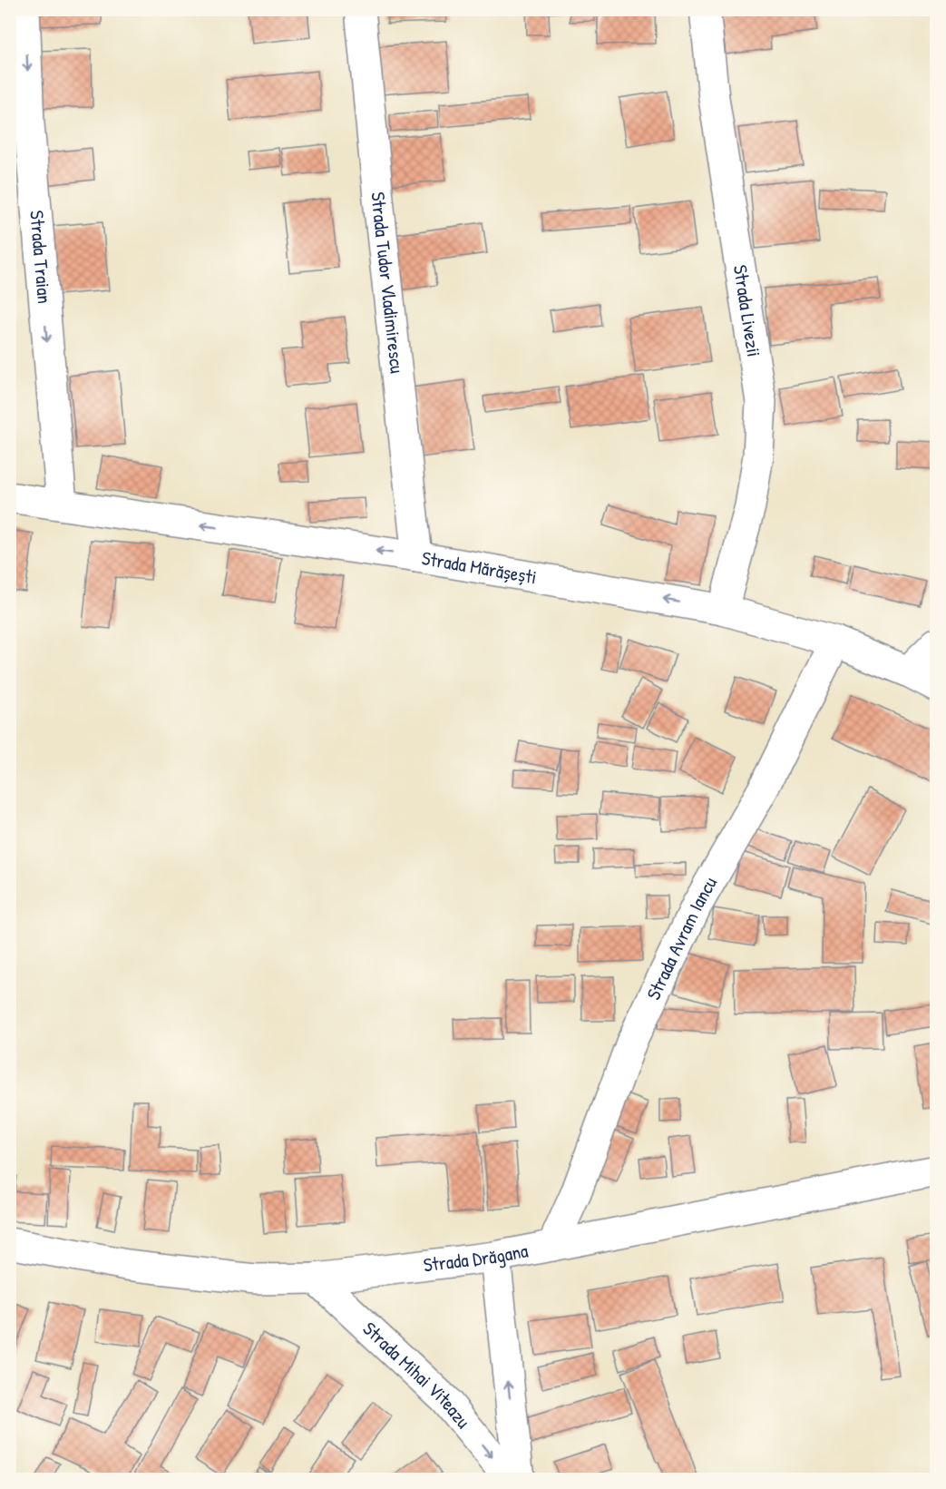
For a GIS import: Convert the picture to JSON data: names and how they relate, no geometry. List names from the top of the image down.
{
  "streets": {
    "street": [
      "Strada Traian",
      "Strada Tudor Vladimirescu",
      "Strada Livezii",
      "Strada Mărășești",
      "Strada Avram Iancu",
      "Strada Drăgana",
      "Strada Mihai Viteazu"
    ]
  },
  "crossings": [
    ["Strada Traian", "Strada Mărășești"],
    ["Strada Tudor Vladimirescu", "Strada Mărășești"],
    ["Strada Livezii", "Strada Mărășești"],
    ["Strada Mărășești", "Strada Avram Iancu"],
    ["Strada Avram Iancu", "Strada Drăgana"],
    ["Strada Drăgana", "Strada Mihai Viteazu"]
  ],
  "one_way": ["Strada Traian", "Strada Mărășești", "Strada Mihai Viteazu"]
}
